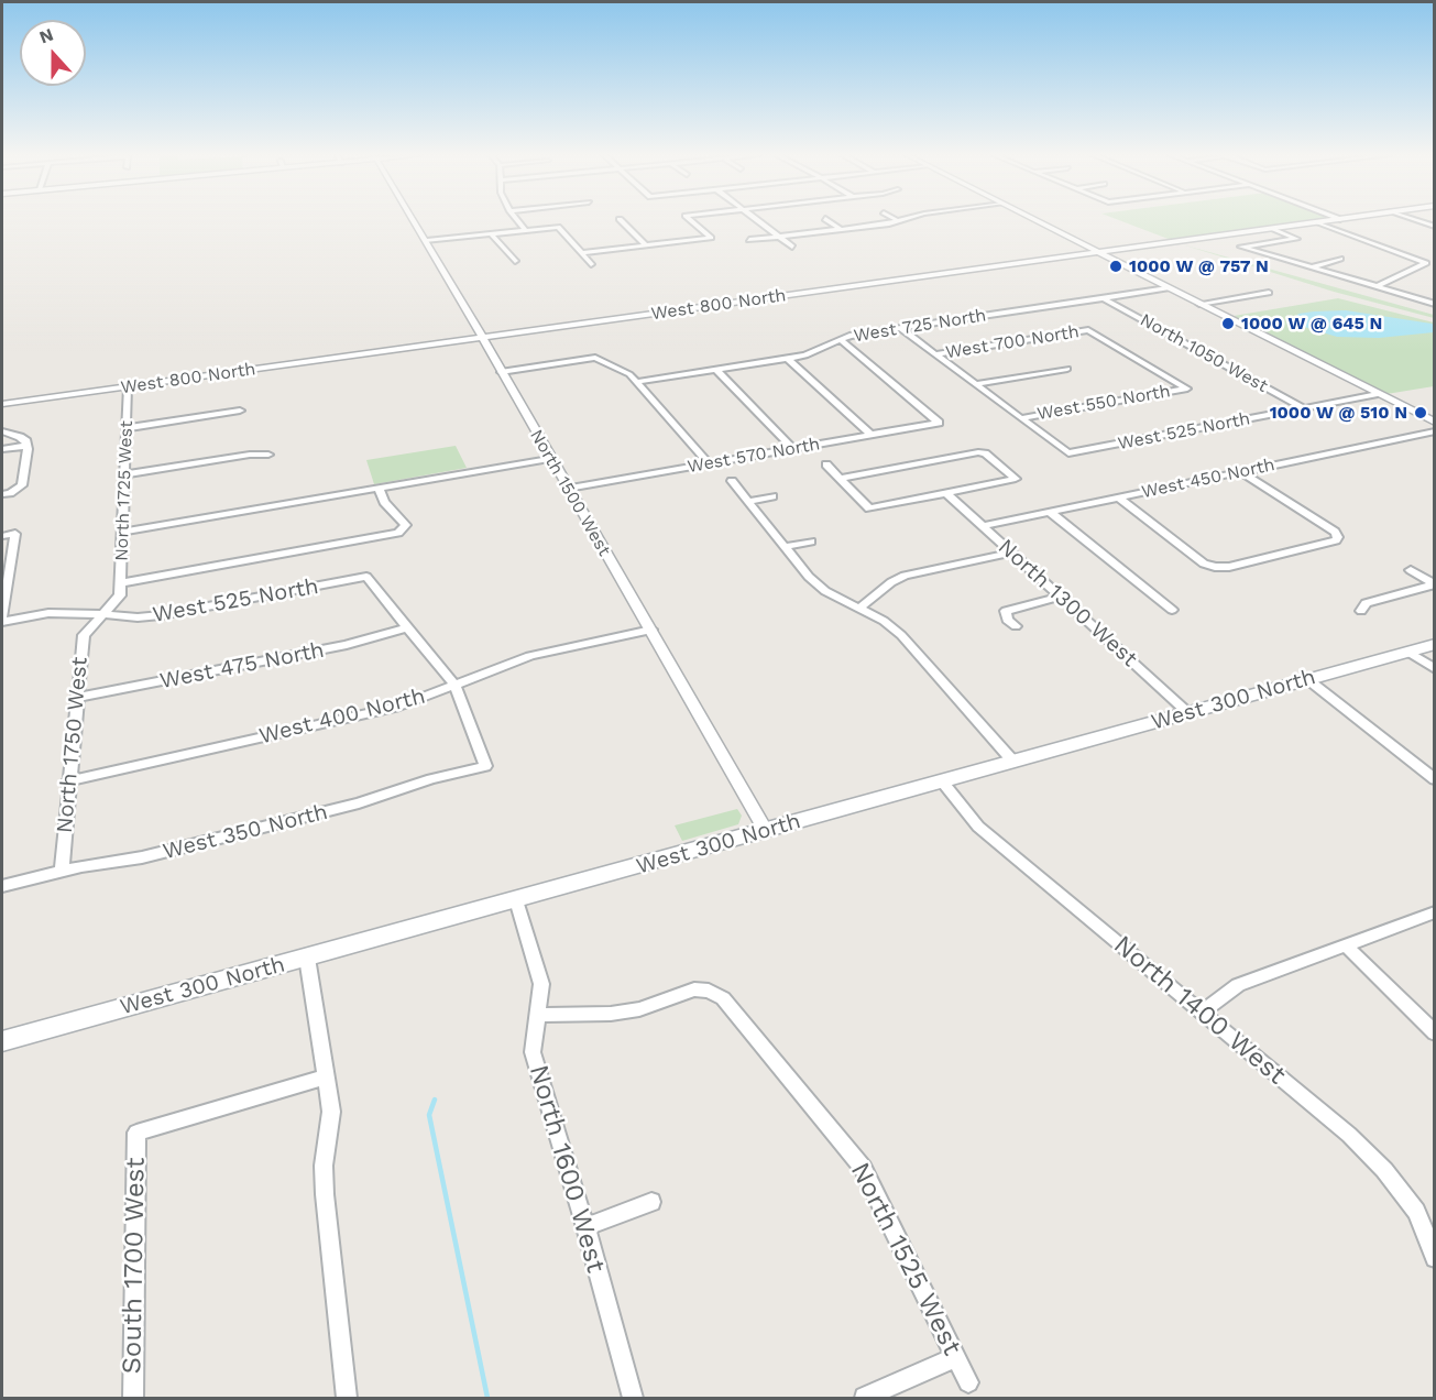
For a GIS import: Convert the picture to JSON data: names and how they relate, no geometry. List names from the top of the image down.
{
  "streets": {
    "main road": ["West 300 North"],
    "street": [
      "West 800 North",
      "West 725 North",
      "West 700 North",
      "North 1050 West",
      "West 550 North",
      "West 525 North",
      "West 570 North",
      "West 450 North",
      "North 1725 West",
      "North 1500 West",
      "North 1300 West",
      "West 475 North",
      "West 400 North",
      "North 1750 West",
      "West 350 North",
      "North 1400 West",
      "North 1600 West",
      "North 1525 West",
      "South 1700 West"
    ]
  },
  "crossings": [
    ["West 800 North", "North 1725 West"],
    ["West 800 North", "North 1500 West"],
    ["West 725 North", "North 1050 West"],
    ["West 725 North", "West 570 North"],
    ["West 700 North", "West 550 North"],
    ["North 1050 West", "West 525 North"],
    ["West 550 North", "West 525 North"],
    ["West 525 North", "West 475 North"],
    ["West 525 North", "North 1750 West"],
    ["West 570 North", "North 1500 West"],
    ["West 450 North", "North 1300 West"],
    ["North 1725 West", "North 1750 West"],
    ["North 1500 West", "West 300 North"],
    ["North 1500 West", "West 400 North"],
    ["North 1300 West", "West 300 North"],
    ["West 475 North", "North 1750 West"],
    ["West 300 North", "North 1400 West"],
    ["West 300 North", "North 1600 West"],
    ["West 400 North", "North 1750 West"],
    ["West 400 North", "West 350 North"],
    ["North 1750 West", "West 350 North"],
    ["North 1600 West", "North 1525 West"]
  ],
  "places": ["1000 W @ 757 N", "1000 W @ 645 N", "1000 W @ 510 N"],
  "north": "top"
}
